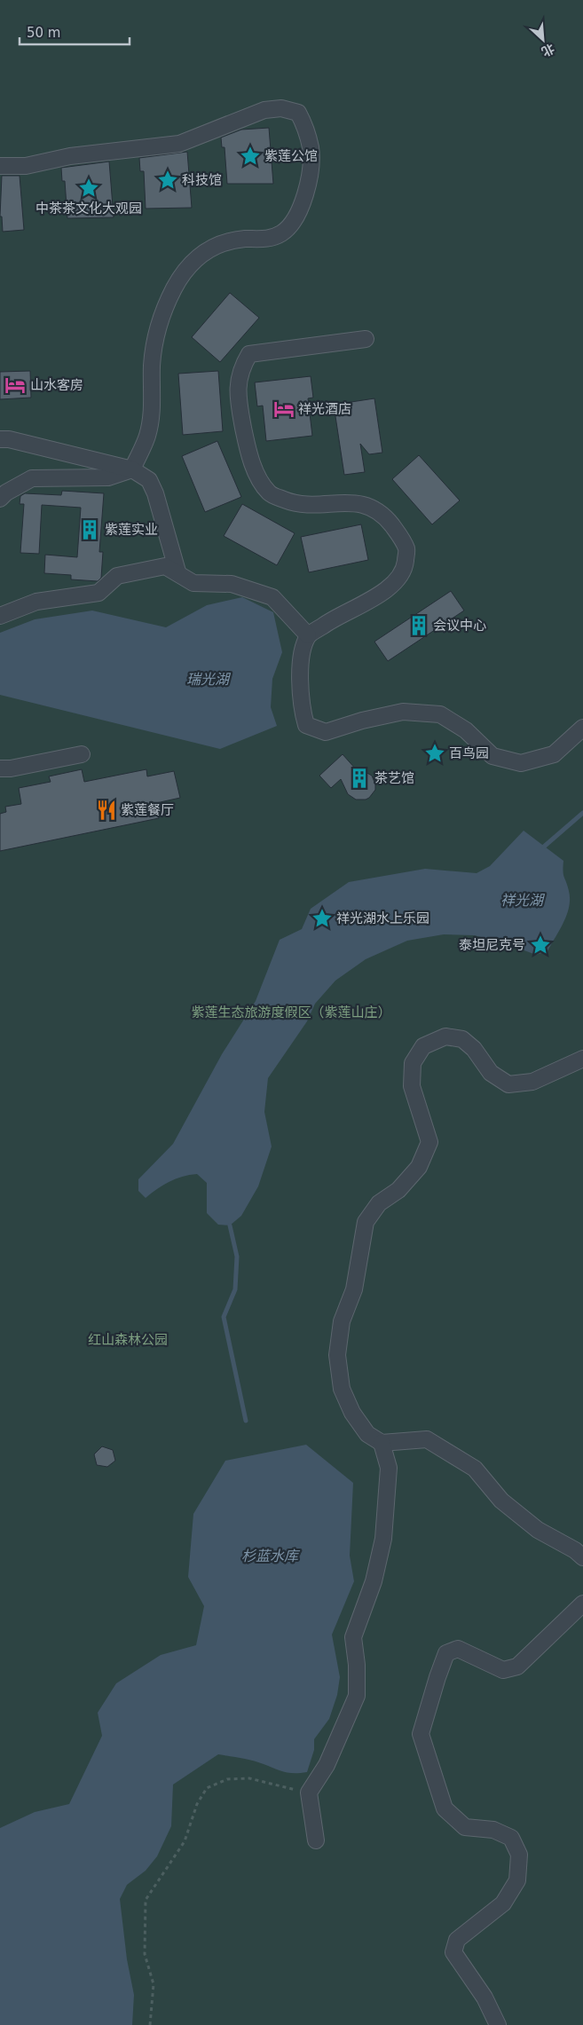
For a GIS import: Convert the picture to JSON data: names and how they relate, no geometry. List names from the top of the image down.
{
  "water": ["瑞光湖", "祥光湖", "杉蓝水库"],
  "parks": ["紫莲生态旅游度假区（紫莲山庄）", "红山森林公园"],
  "places": {
    "place": [
      "紫莲公馆",
      "科技馆",
      "中茶茶文化大观园",
      "百鸟园",
      "祥光湖水上乐园",
      "泰坦尼克号"
    ],
    "hotel": ["山水客房", "祥光酒店"],
    "building": ["紫莲实业", "会议中心", "茶艺馆"],
    "restaurant": ["紫莲餐厅"]
  },
  "scale_bar": "50 m",
  "north": "bottom right"
}
